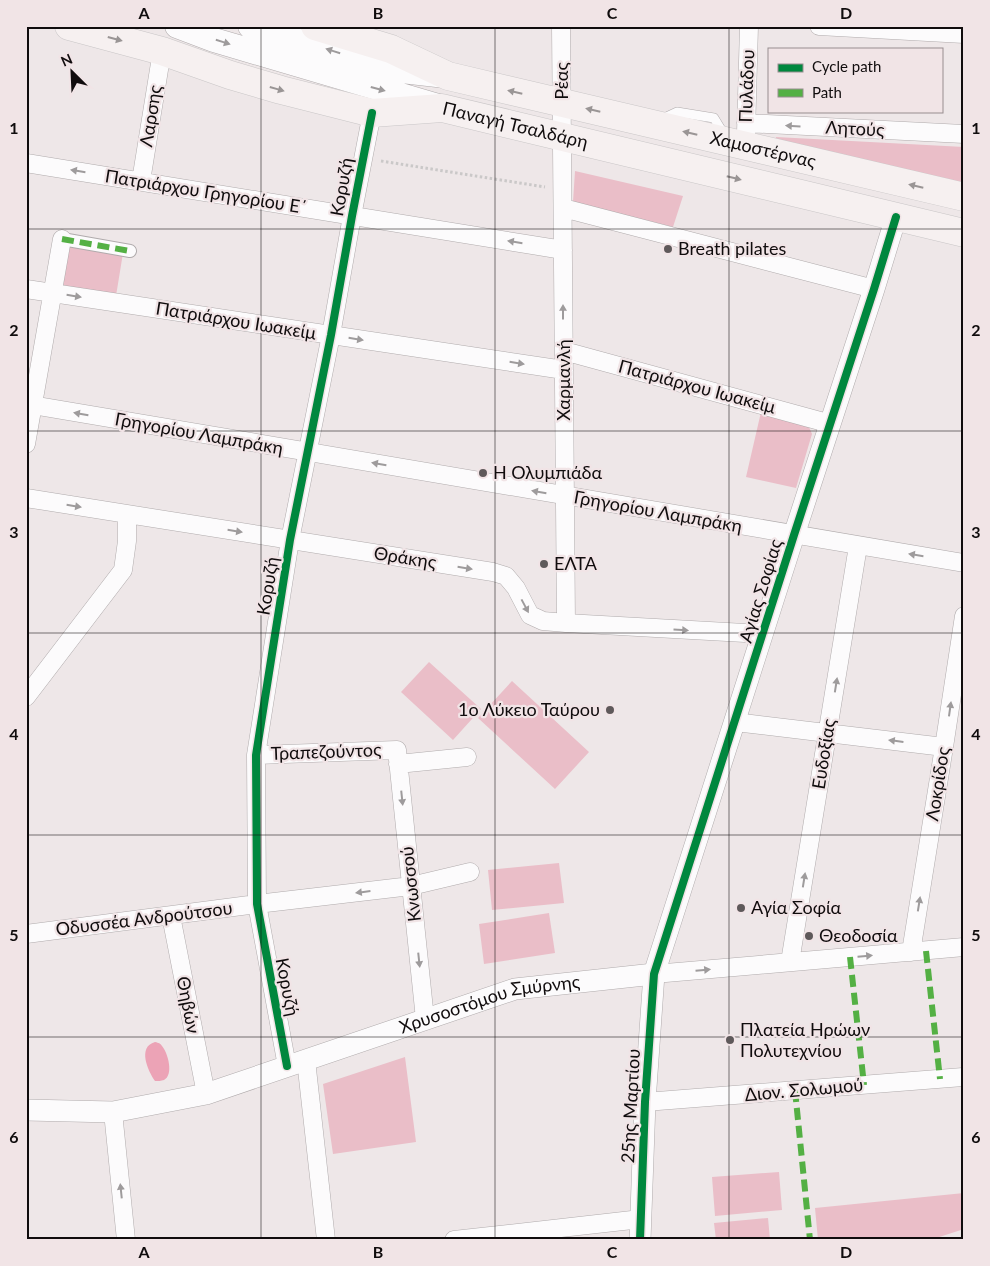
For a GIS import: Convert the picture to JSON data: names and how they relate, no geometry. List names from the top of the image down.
{
  "streets": {
    "main road": ["Παναγή Τσαλδάρη", "Χαμοστέρνας"],
    "street": [
      "Ρέας",
      "Πυλάδου",
      "Λαρσης",
      "Λητούς",
      "Κορυζή",
      "Πατριάρχου Γρηγορίου Ε΄",
      "Πατριάρχου Ιωακείμ",
      "Χαρμανλή",
      "Γρηγορίου Λαμπράκη",
      "Θράκης",
      "Αγίας Σοφίας",
      "Τραπεζούντος",
      "Ευδοξίας",
      "Λοκρίδος",
      "Κνωσσού",
      "Οδυσσέα Ανδρούτσου",
      "Θηβών",
      "Χρυσοστόμου Σμύρνης",
      "Διον. Σολωμού",
      "25ης Μαρτίου"
    ]
  },
  "crossings": [
    ["Ρέας", "Παναγή Τσαλδάρη"],
    ["Ρέας", "Χαμοστέρνας"],
    ["Ρέας", "Χαρμανλή"],
    ["Πυλάδου", "Λητούς"],
    ["Πυλάδου", "Χαμοστέρνας"],
    ["Λαρσης", "Παναγή Τσαλδάρη"],
    ["Λαρσης", "Πατριάρχου Γρηγορίου Ε΄"],
    ["Παναγή Τσαλδάρη", "Κορυζή"],
    ["Παναγή Τσαλδάρη", "Χαρμανλή"],
    ["Παναγή Τσαλδάρη", "Αγίας Σοφίας"],
    ["Λητούς", "Χαμοστέρνας"],
    ["Κορυζή", "Πατριάρχου Γρηγορίου Ε΄"],
    ["Κορυζή", "Πατριάρχου Ιωακείμ"],
    ["Κορυζή", "Γρηγορίου Λαμπράκη"],
    ["Κορυζή", "Θράκης"],
    ["Κορυζή", "Τραπεζούντος"],
    ["Κορυζή", "Οδυσσέα Ανδρούτσου"],
    ["Κορυζή", "Χρυσοστόμου Σμύρνης"],
    ["Πατριάρχου Γρηγορίου Ε΄", "Χαρμανλή"],
    ["Πατριάρχου Ιωακείμ", "Χαρμανλή"],
    ["Πατριάρχου Ιωακείμ", "Αγίας Σοφίας"],
    ["Χαρμανλή", "Γρηγορίου Λαμπράκη"],
    ["Χαρμανλή", "Θράκης"],
    ["Γρηγορίου Λαμπράκη", "Αγίας Σοφίας"],
    ["Γρηγορίου Λαμπράκη", "Ευδοξίας"],
    ["Θράκης", "Αγίας Σοφίας"],
    ["Αγίας Σοφίας", "Χρυσοστόμου Σμύρνης"],
    ["Αγίας Σοφίας", "25ης Μαρτίου"],
    ["Τραπεζούντος", "Κνωσσού"],
    ["Ευδοξίας", "Χρυσοστόμου Σμύρνης"],
    ["Λοκρίδος", "Χρυσοστόμου Σμύρνης"],
    ["Κνωσσού", "Οδυσσέα Ανδρούτσου"],
    ["Κνωσσού", "Χρυσοστόμου Σμύρνης"],
    ["Οδυσσέα Ανδρούτσου", "Θηβών"],
    ["Θηβών", "Χρυσοστόμου Σμύρνης"],
    ["Χρυσοστόμου Σμύρνης", "25ης Μαρτίου"],
    ["Διον. Σολωμού", "25ης Μαρτίου"]
  ],
  "one_way": [
    "Χαμοστέρνας",
    "Πατριάρχου Γρηγορίου Ε΄",
    "Πατριάρχου Ιωακείμ",
    "Γρηγορίου Λαμπράκη",
    "Θράκης",
    "Ευδοξίας",
    "Λοκρίδος",
    "Κνωσσού"
  ],
  "places": [
    "Breath pilates",
    "Η Ολυμπιάδα",
    "ΕΛΤΑ",
    "1ο Λύκειο Ταύρου",
    "Αγία Σοφία",
    "Θεοδοσία",
    "Πλατεία Ηρώων Πολυτεχνίου"
  ],
  "legend": ["Cycle path", "Path"],
  "north": "top left",
  "grid": {
    "columns": [
      "A",
      "B",
      "C",
      "D"
    ],
    "rows": [
      "1",
      "2",
      "3",
      "4",
      "5",
      "6"
    ]
  }
}
